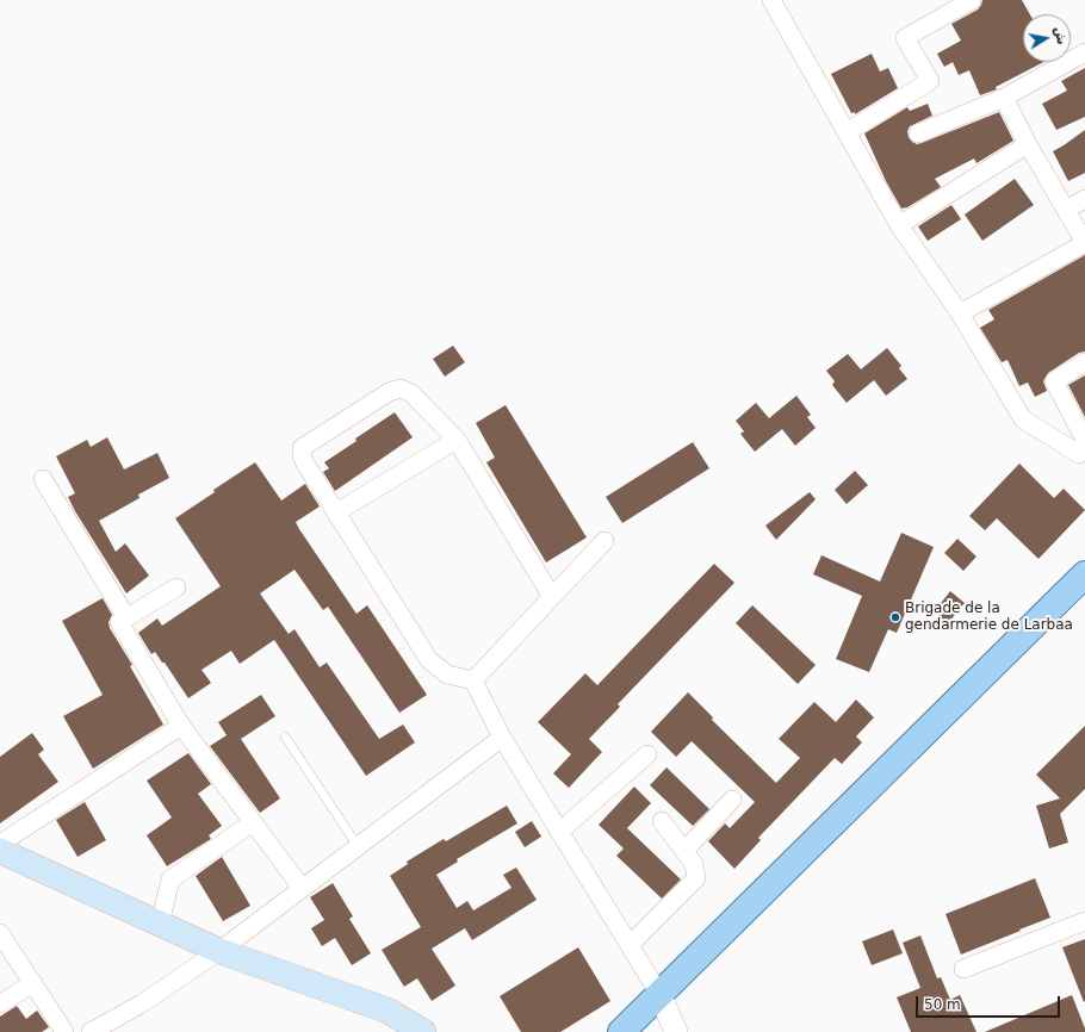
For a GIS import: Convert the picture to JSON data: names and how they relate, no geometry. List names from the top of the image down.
{
  "places": ["Brigade de la gendarmerie de Larbaa"],
  "scale_bar": "50 m",
  "north": "right"
}
